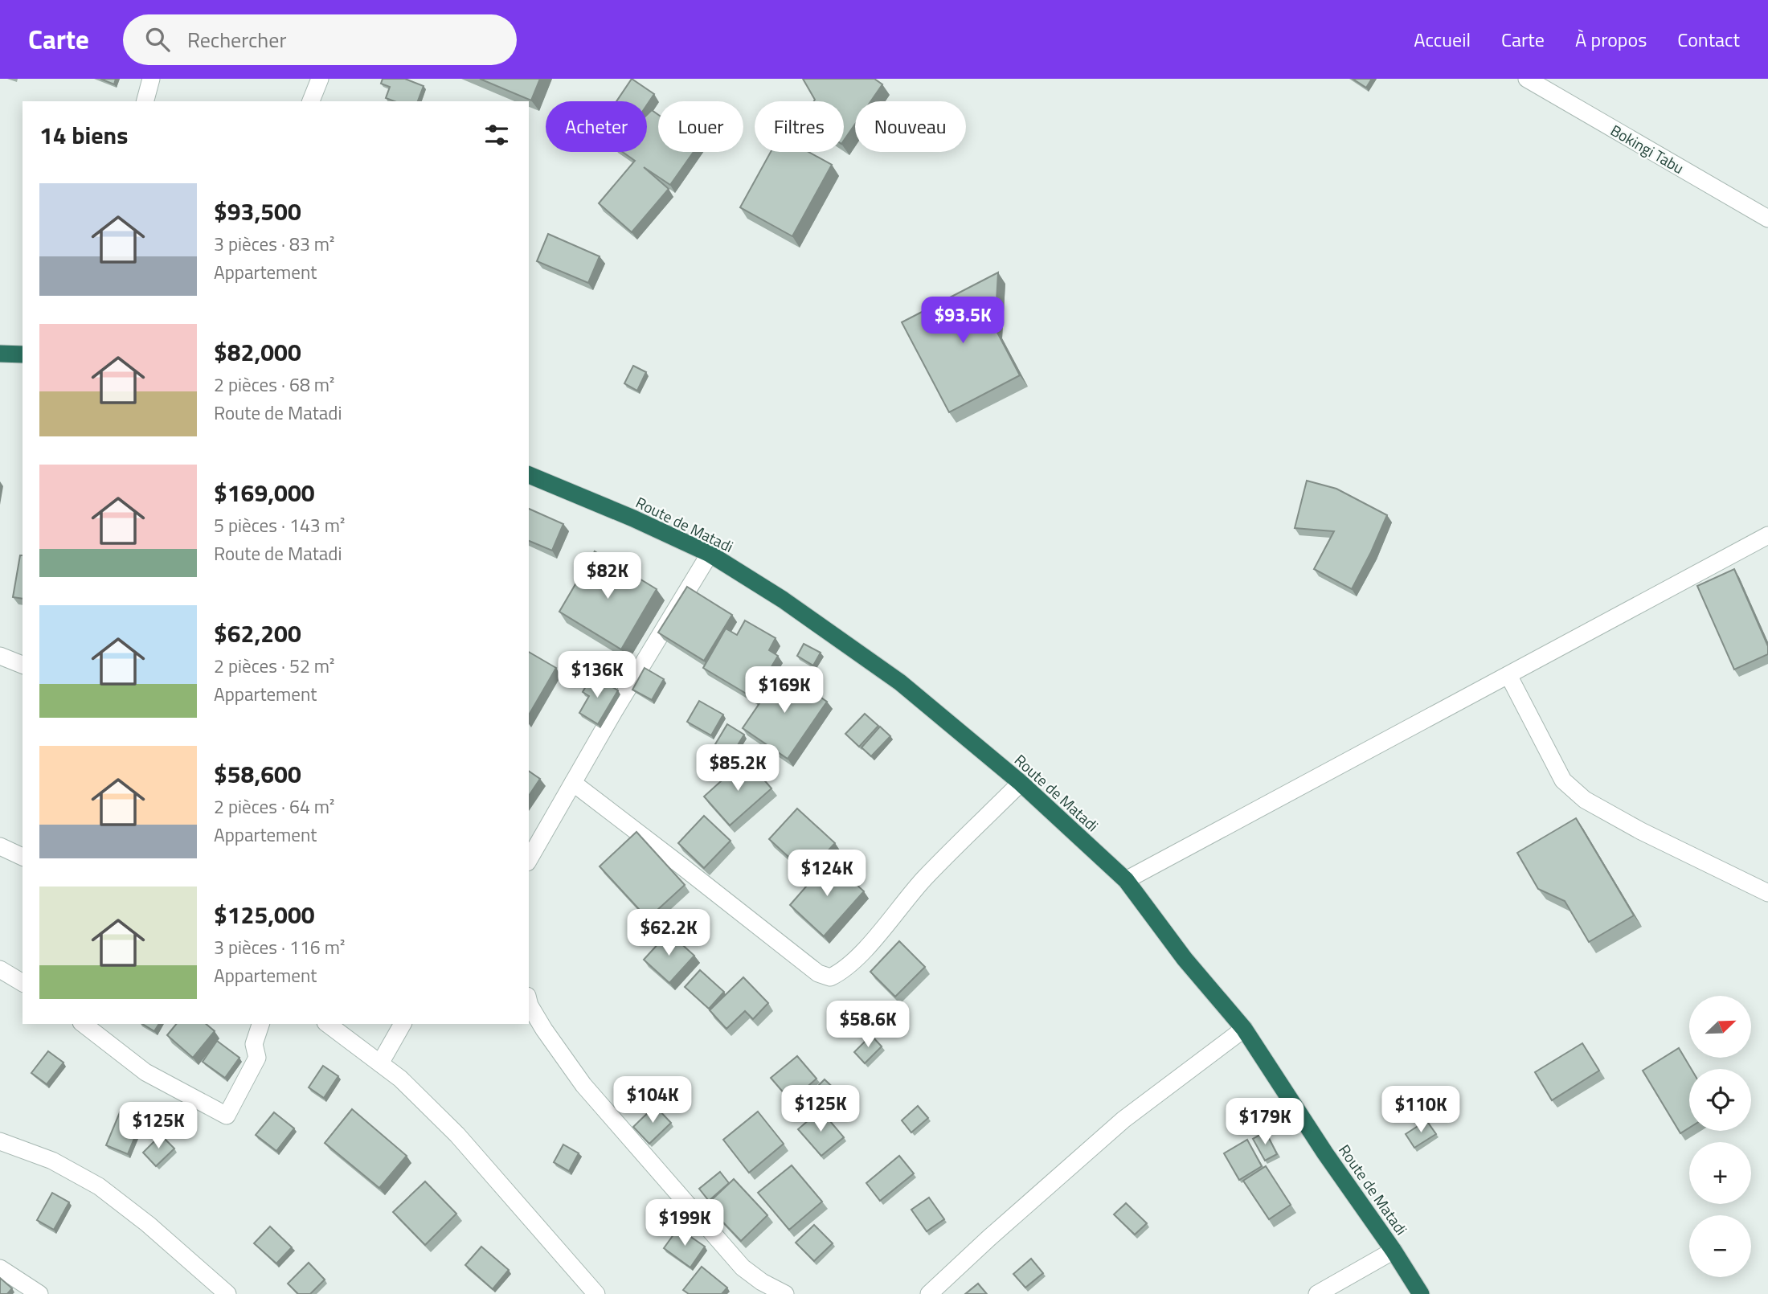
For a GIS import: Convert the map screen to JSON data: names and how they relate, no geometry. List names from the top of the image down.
{
  "streets": {
    "highway": ["Route de Matadi"],
    "street": ["Bokingi Tabu"]
  },
  "north": "top right",
  "page": {
    "header": "Carte",
    "search": "Rechercher",
    "nav": [
      "Accueil",
      "Carte",
      "À propos",
      "Contact"
    ],
    "chip": [
      "Acheter",
      "Louer",
      "Filtres",
      "Nouveau"
    ],
    "heading": "14 biens",
    "list": [
      {
        "name": "$93,500",
        "note": "3 pièces · 83 m² · Appartement"
      },
      {
        "name": "$82,000",
        "note": "2 pièces · 68 m² · Route de Matadi"
      },
      {
        "name": "$169,000",
        "note": "5 pièces · 143 m² · Route de Matadi"
      },
      {
        "name": "$62,200",
        "note": "2 pièces · 52 m² · Appartement"
      },
      {
        "name": "$58,600",
        "note": "2 pièces · 64 m² · Appartement"
      },
      {
        "name": "$125,000",
        "note": "3 pièces · 116 m² · Appartement"
      }
    ],
    "price": [
      "$93.5K",
      "$82K",
      "$136K",
      "$169K",
      "$85.2K",
      "$124K",
      "$62.2K",
      "$58.6K",
      "$104K",
      "$125K",
      "$110K",
      "$179K",
      "$125K",
      "$199K"
    ],
    "map_buttons": ["+", "−"]
  }
}
